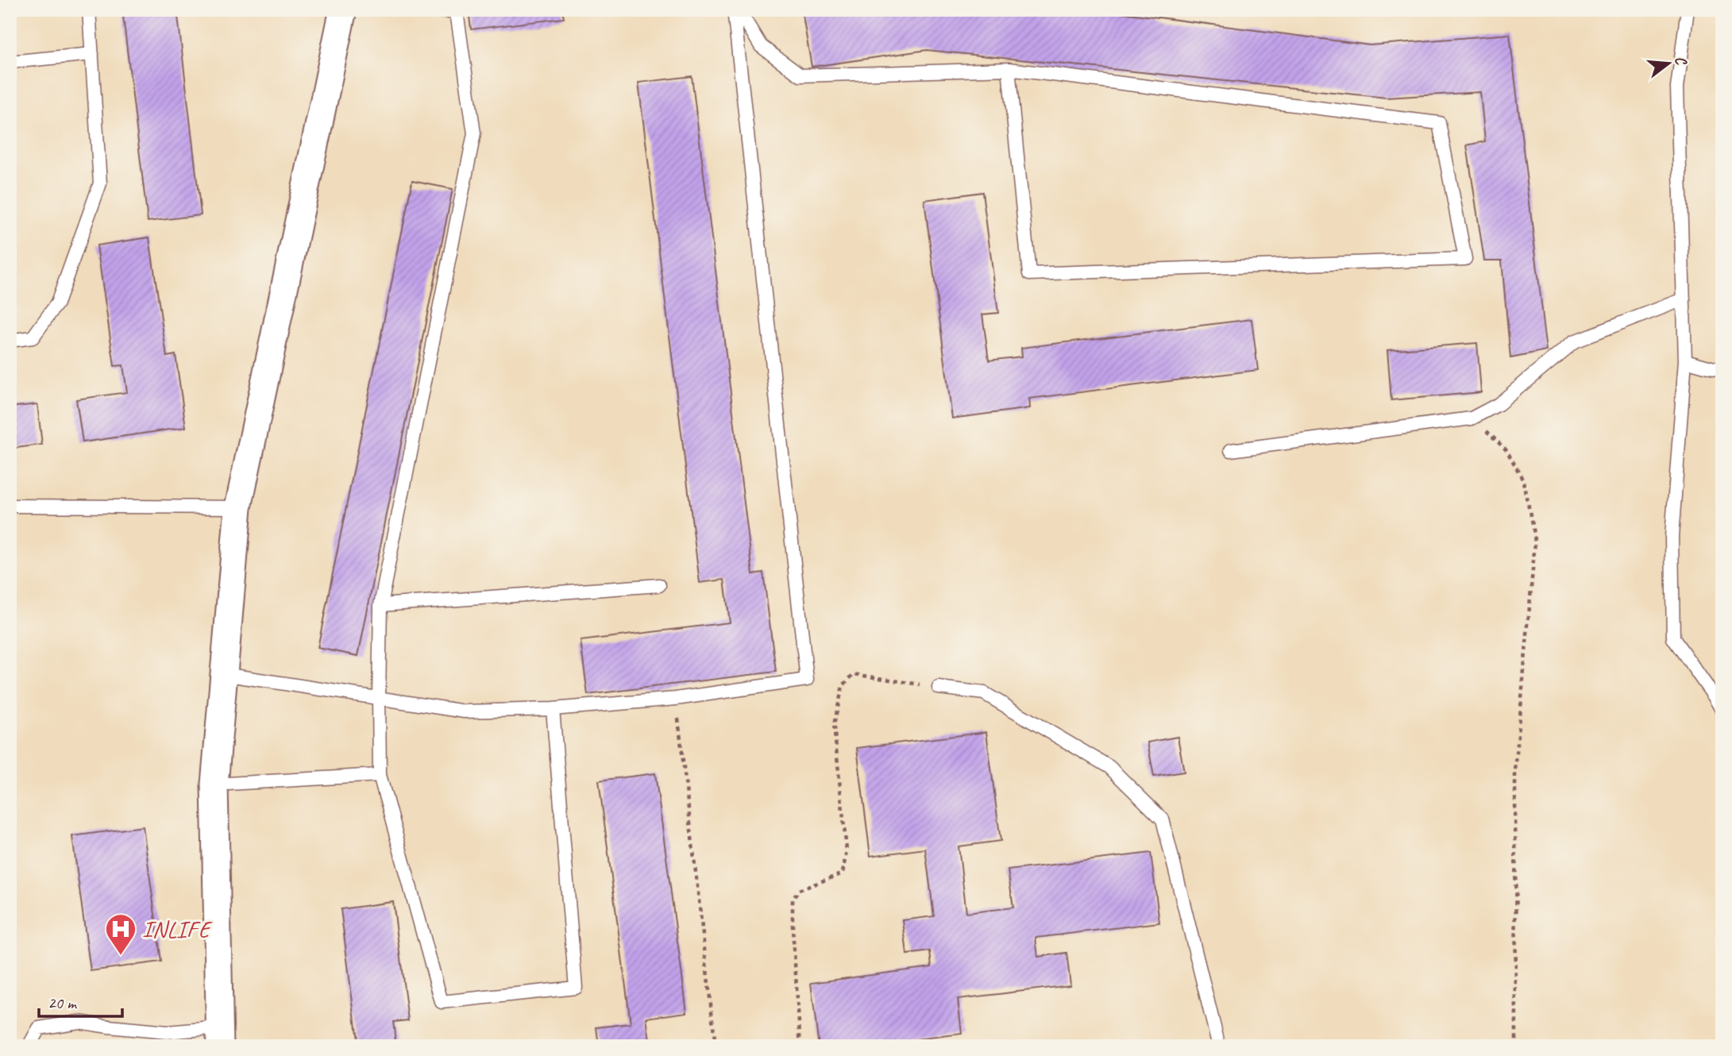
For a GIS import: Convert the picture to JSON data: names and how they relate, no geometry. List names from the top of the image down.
{
  "places": {
    "hospital": ["INLIFE"]
  },
  "scale_bar": "20 m",
  "north": "right"
}
